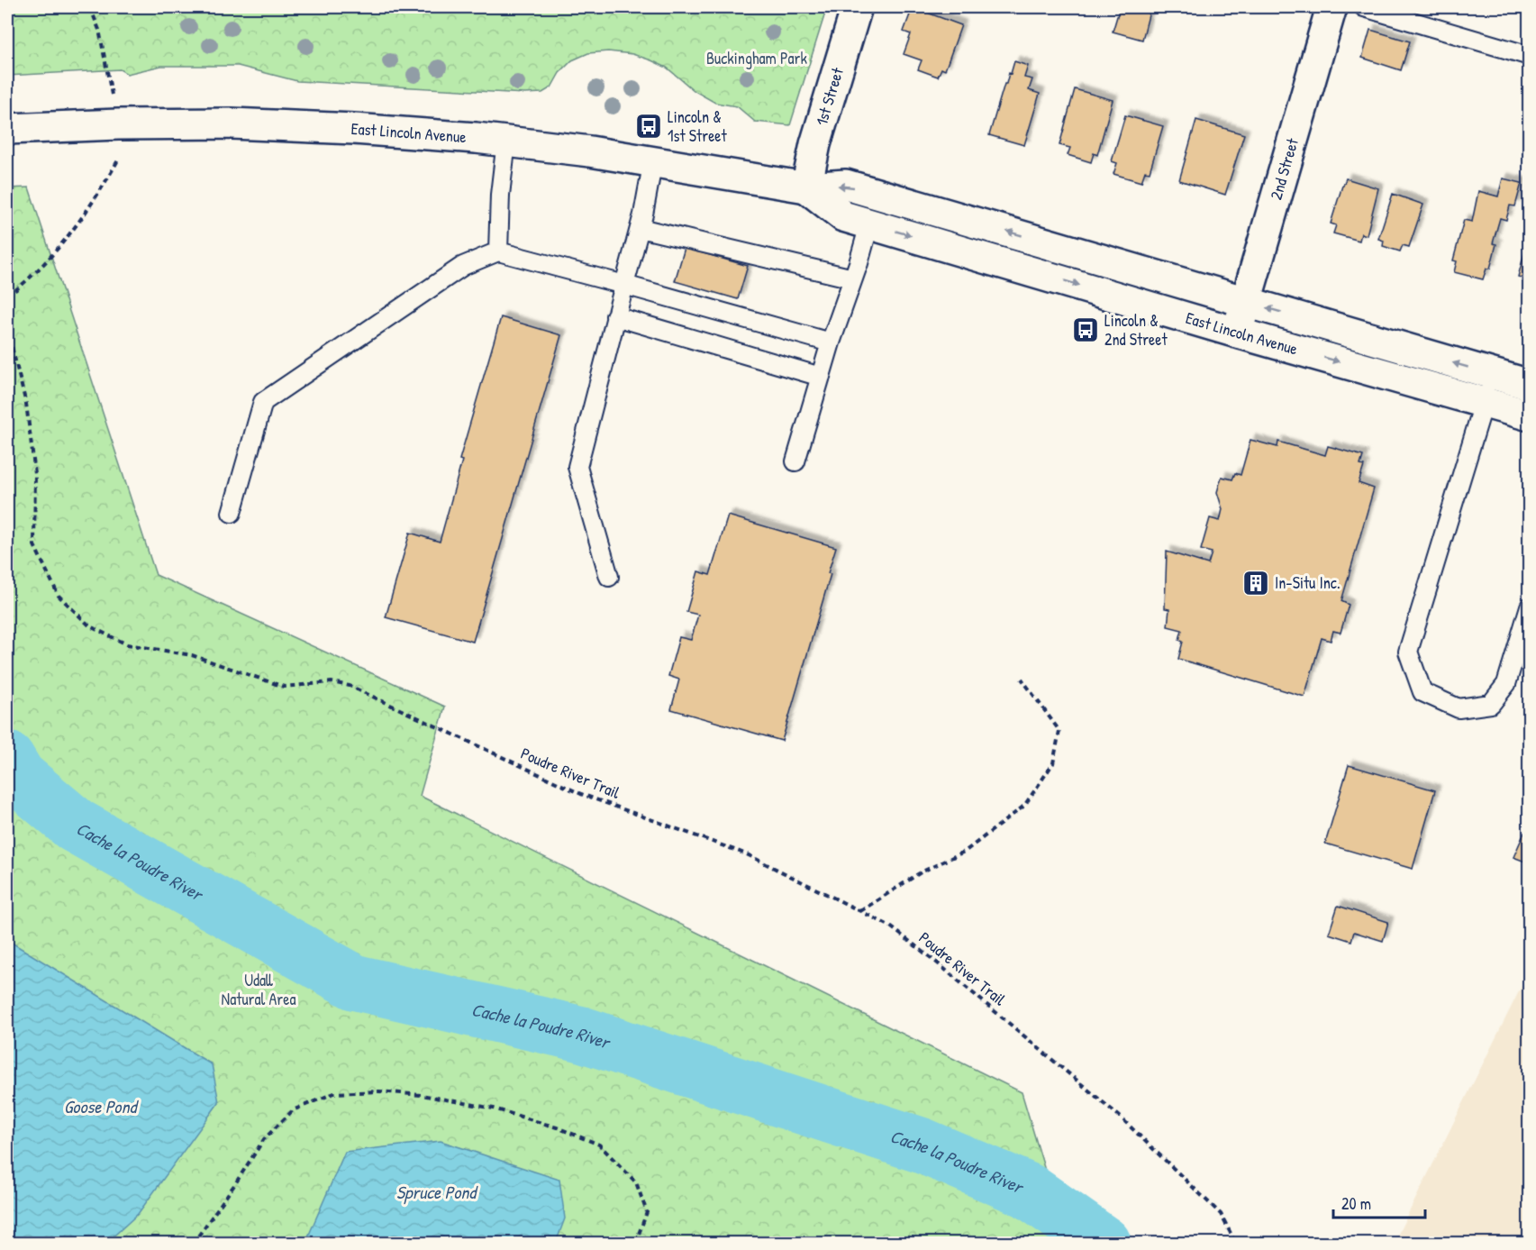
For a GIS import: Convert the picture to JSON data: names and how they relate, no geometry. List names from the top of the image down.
{
  "streets": {
    "street": ["1st Street", "East Lincoln Avenue", "2nd Street"],
    "path": ["Poudre River Trail"]
  },
  "crossings": [
    ["1st Street", "East Lincoln Avenue"],
    ["East Lincoln Avenue", "2nd Street"]
  ],
  "water": ["Cache la Poudre River", "Goose Pond", "Spruce Pond"],
  "parks": ["Buckingham Park", "Udall Natural Area"],
  "places": {
    "bus stop": ["Lincoln & 1st Street", "Lincoln & 2nd Street"],
    "building": ["In-Situ Inc."]
  },
  "scale_bar": "20 m"
}
